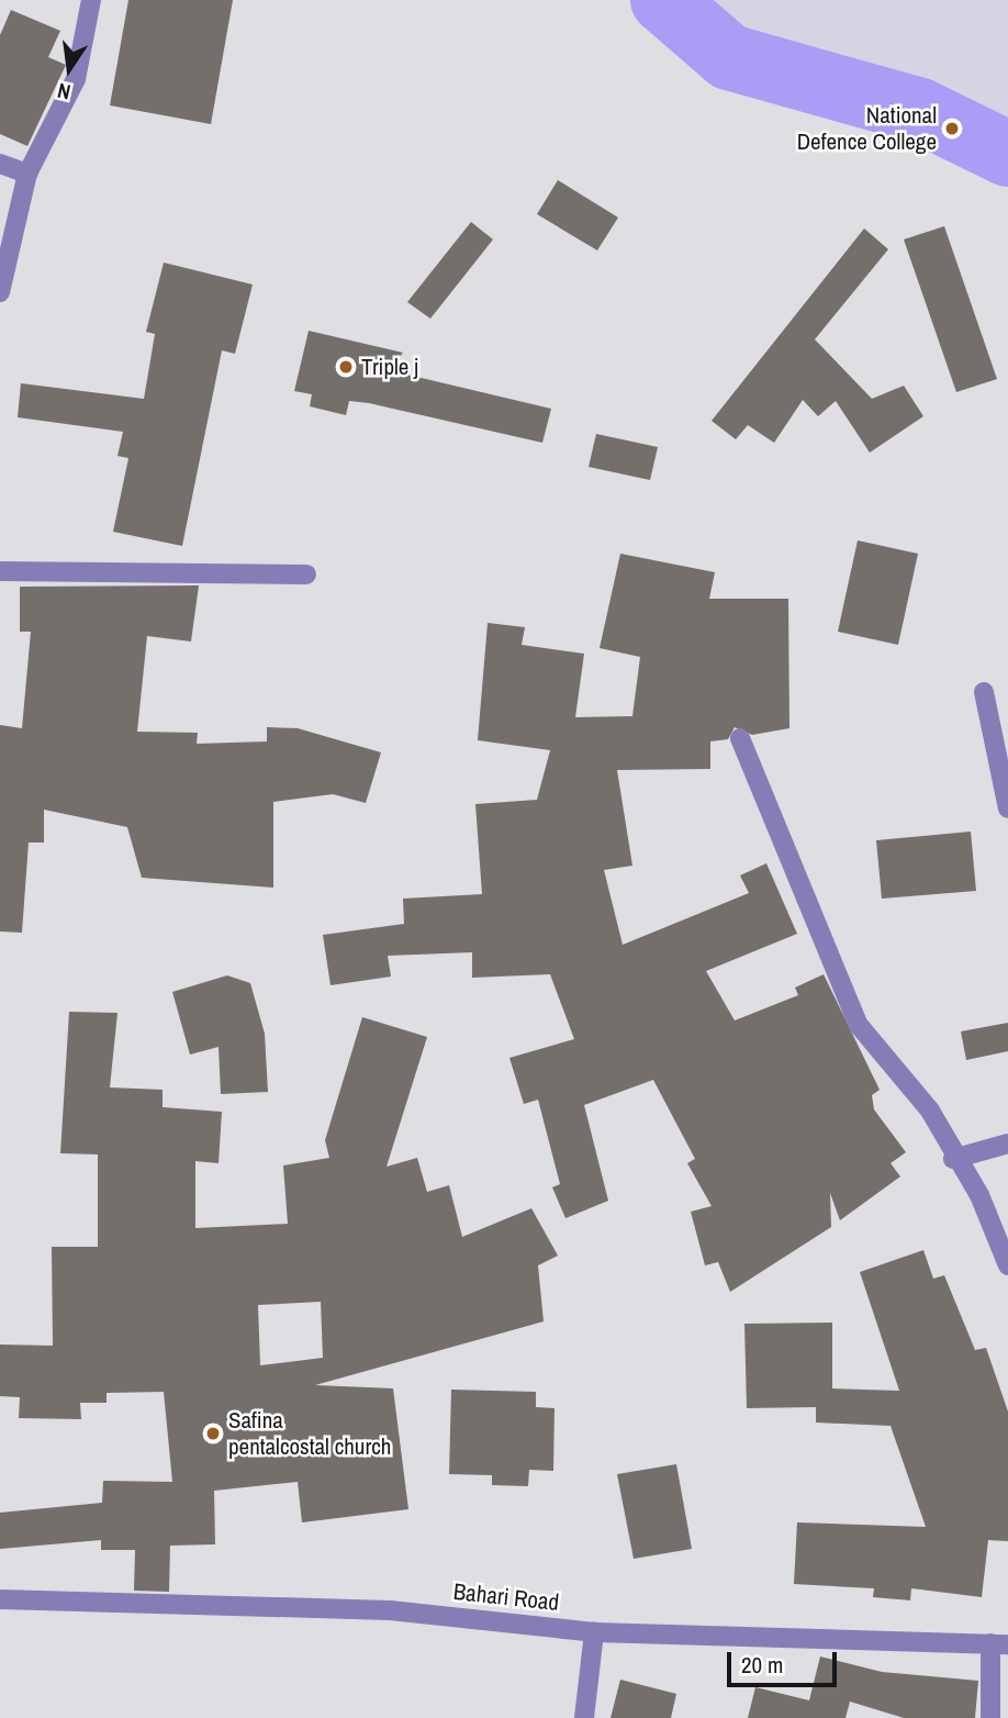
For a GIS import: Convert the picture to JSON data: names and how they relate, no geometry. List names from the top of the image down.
{
  "streets": {
    "street": ["Bahari Road"]
  },
  "places": ["National Defence College", "Triple j", "Safina pentalcostal church"],
  "scale_bar": "20 m",
  "north": "bottom"
}
